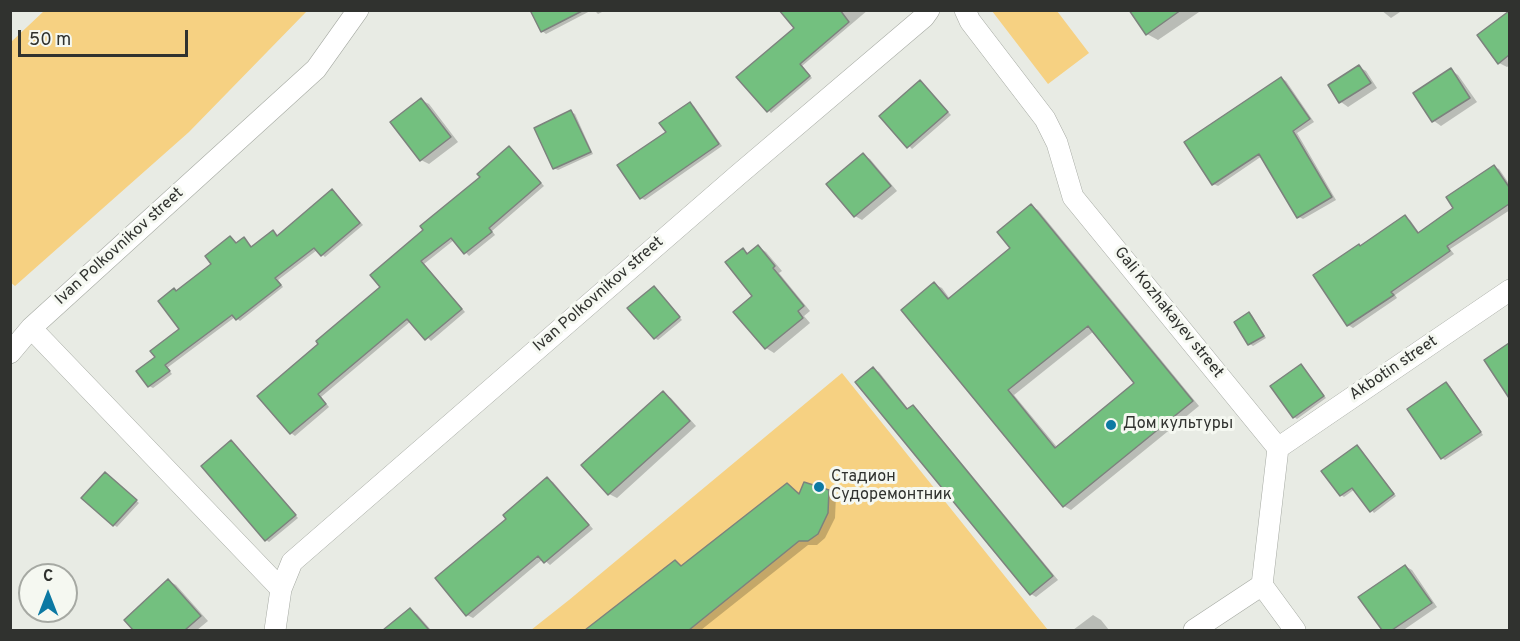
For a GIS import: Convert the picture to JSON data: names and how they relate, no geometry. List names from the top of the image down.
{
  "streets": {
    "street": ["Ivan Polkovnikov street", "Gali Kozhakayev street", "Akbotin street"]
  },
  "crossings": [
    ["Gali Kozhakayev street", "Akbotin street"]
  ],
  "places": ["Дом культуры", "Стадион Судоремонтник"],
  "scale_bar": "50 m",
  "north": "top"
}
